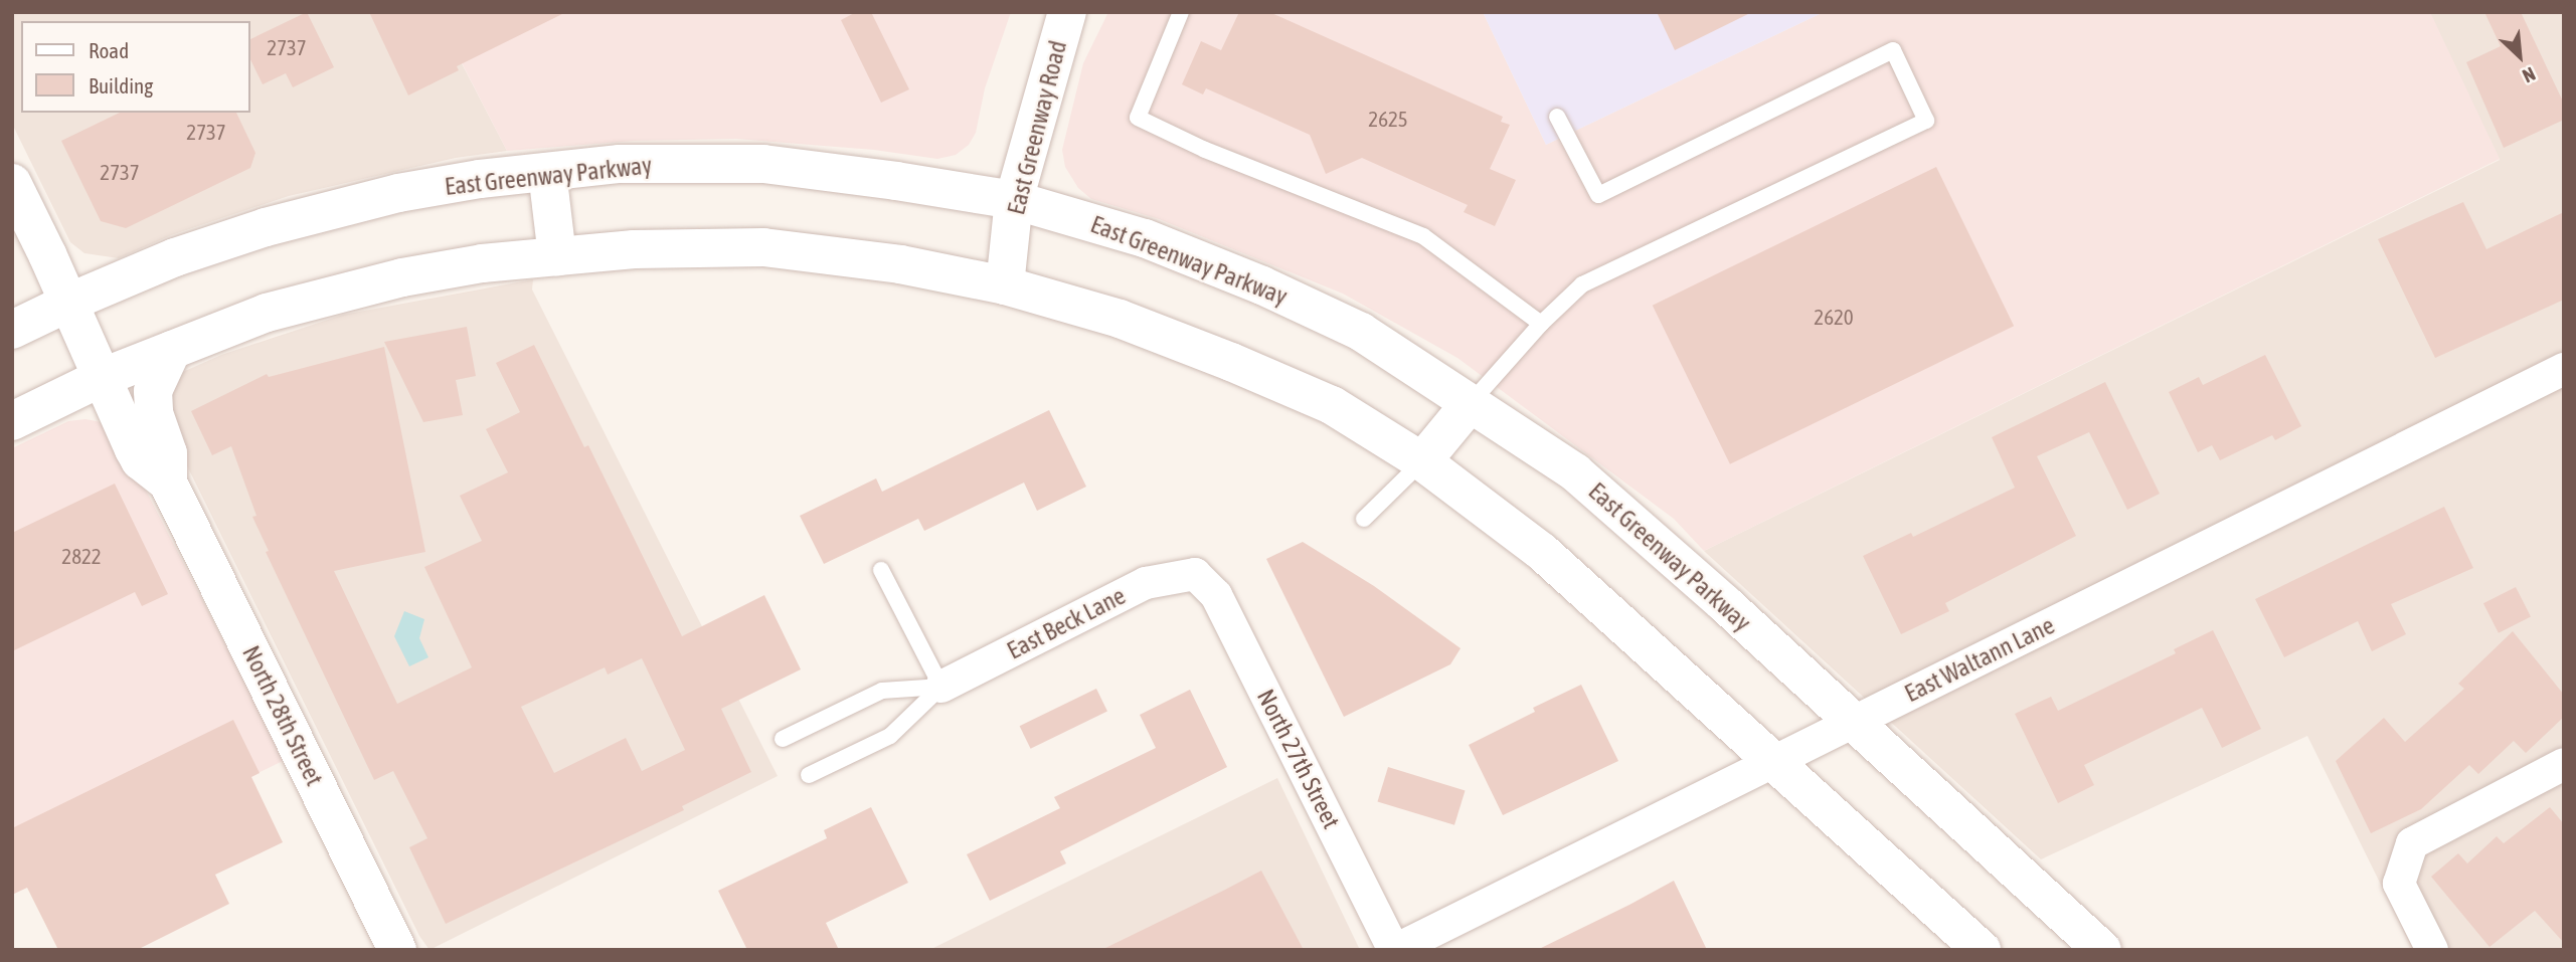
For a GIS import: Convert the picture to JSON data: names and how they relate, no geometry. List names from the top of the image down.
{
  "streets": {
    "main road": ["East Greenway Road", "East Greenway Parkway", "North 28th Street"],
    "street": ["East Beck Lane", "East Waltann Lane", "North 27th Street"]
  },
  "crossings": [
    ["East Greenway Road", "East Greenway Parkway"],
    ["East Greenway Parkway", "East Waltann Lane"],
    ["East Greenway Parkway", "North 28th Street"],
    ["East Beck Lane", "North 27th Street"],
    ["East Waltann Lane", "North 27th Street"]
  ],
  "house_numbers": [
    "2737",
    "2625",
    "2737",
    "2737",
    "2620",
    "2822"
  ],
  "legend": ["Road", "Building"],
  "north": "bottom right"
}
